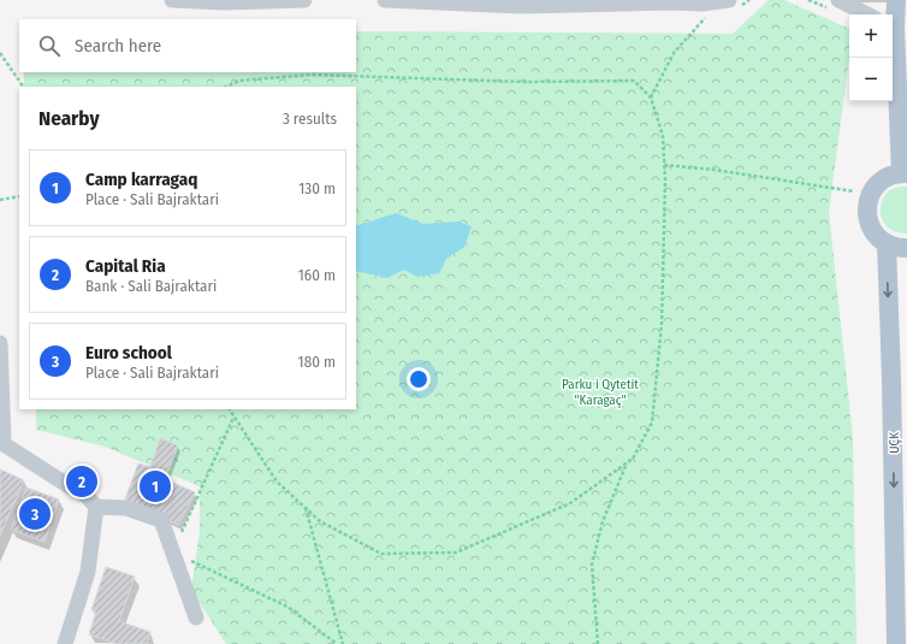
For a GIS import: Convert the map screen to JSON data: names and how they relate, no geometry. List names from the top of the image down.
{
  "streets": {
    "main road": ["UÇK"]
  },
  "one_way": ["UÇK"],
  "parks": ["Parku i Qytetit \"Karagaç\""],
  "page": {
    "map_buttons": ["+", "−"],
    "search": "Search here",
    "heading": ["Nearby", "3 results"],
    "list": [
      {
        "mark": "1",
        "name": "Camp karragaq",
        "note": "Place · Sali Bajraktari",
        "value": "130 m"
      },
      {
        "mark": "2",
        "name": "Capital Ria",
        "note": "Bank · Sali Bajraktari",
        "value": "160 m"
      },
      {
        "mark": "3",
        "name": "Euro school",
        "note": "Place · Sali Bajraktari",
        "value": "180 m"
      }
    ],
    "pins": ["2", "1", "3"]
  }
}
